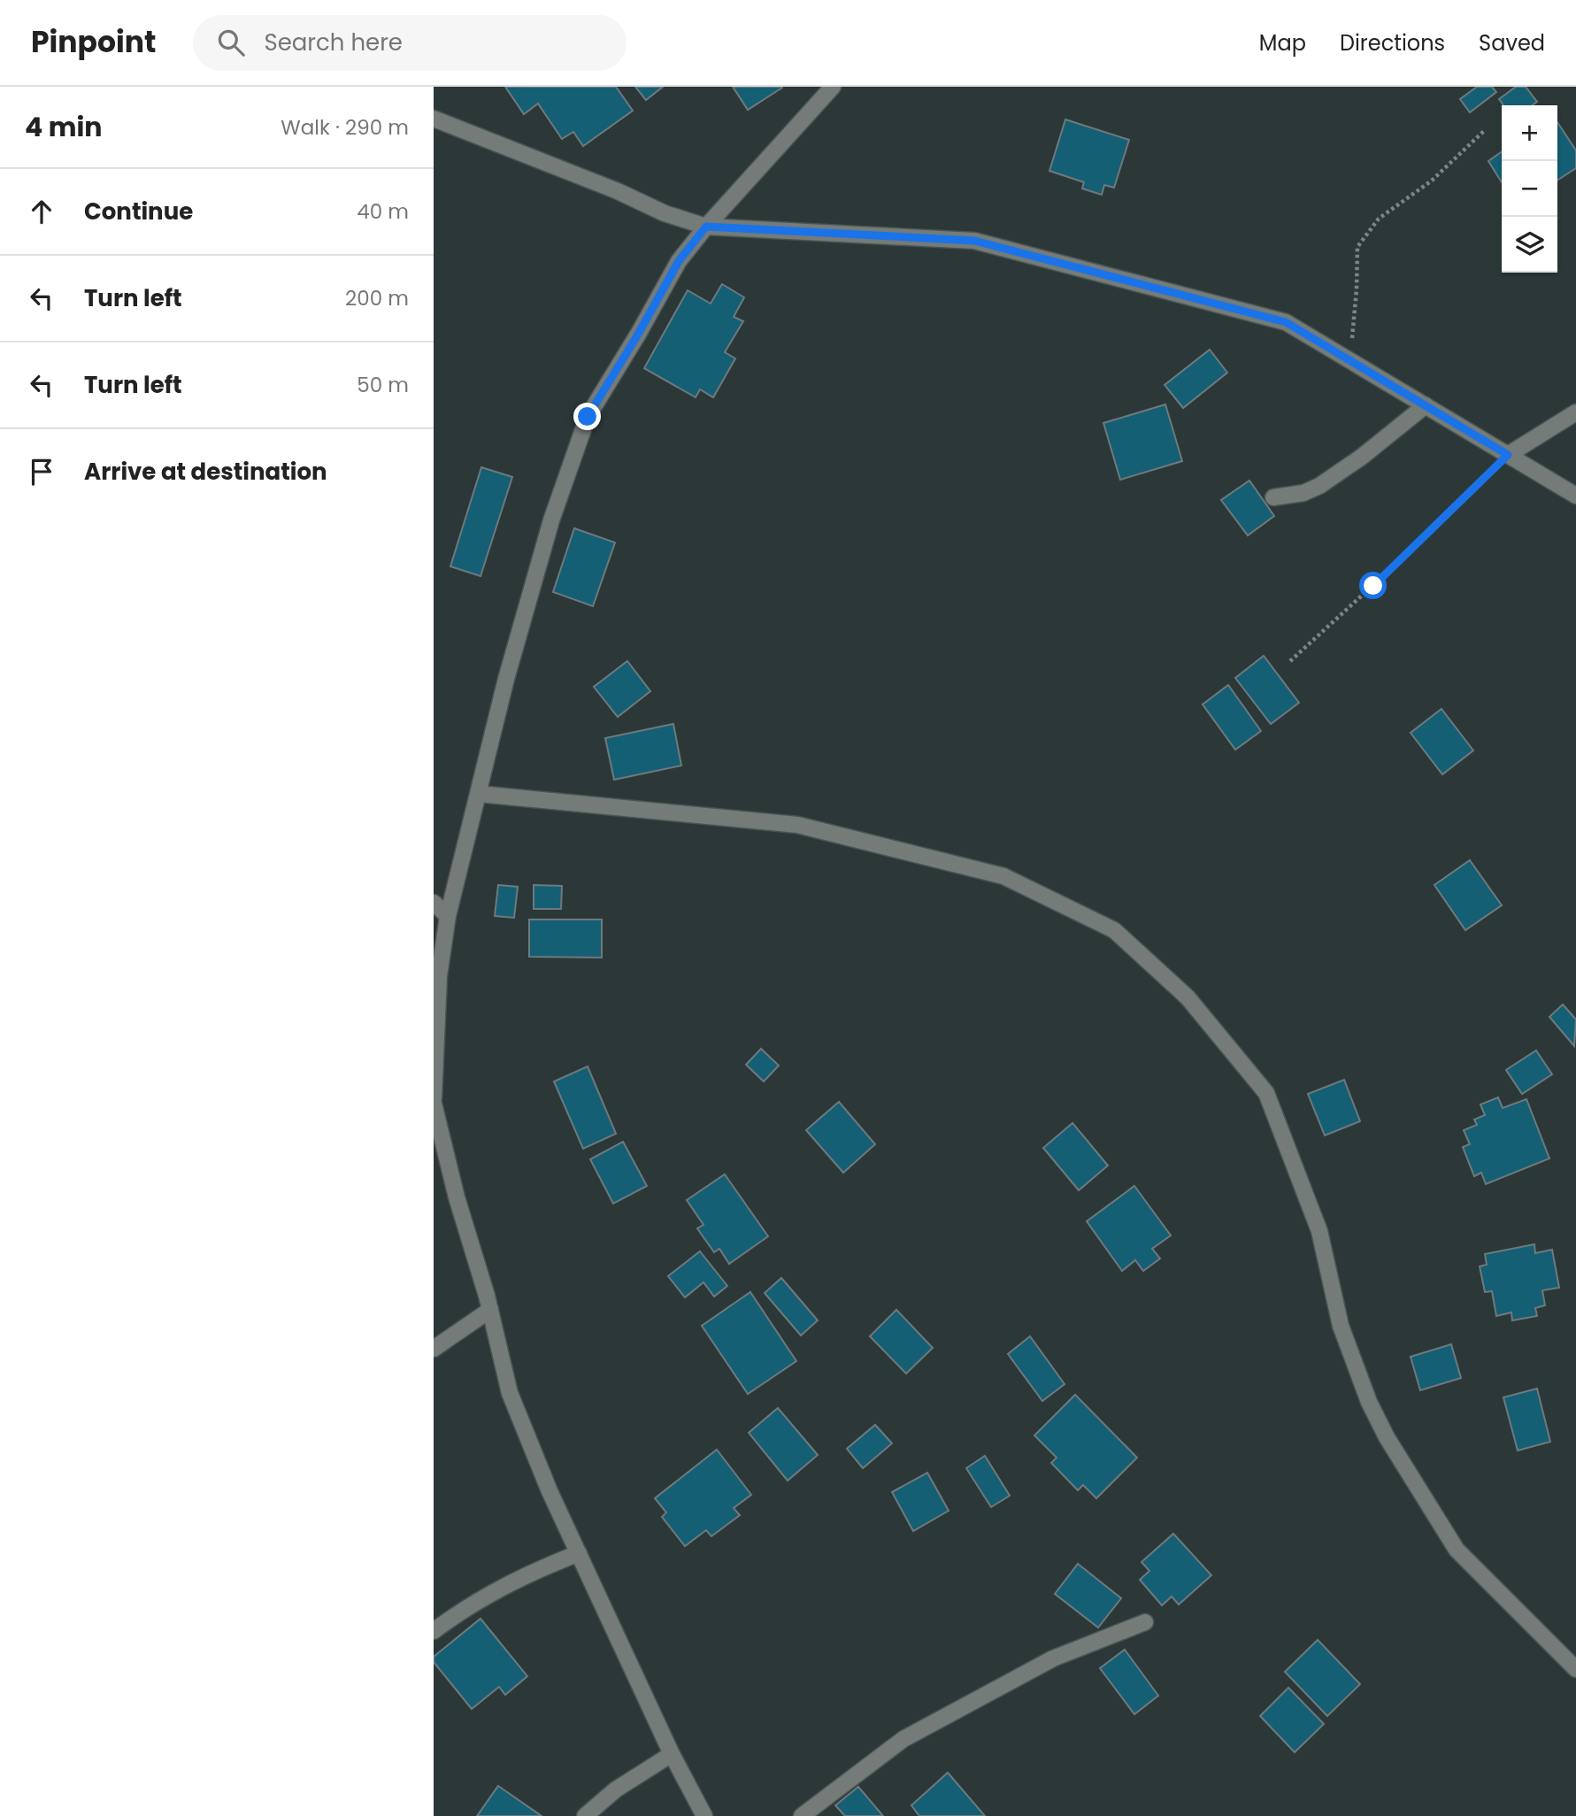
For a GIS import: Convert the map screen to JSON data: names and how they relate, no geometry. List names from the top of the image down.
{
  "page": {
    "header": "Pinpoint",
    "search": "Search here",
    "nav": ["Map", "Directions", "Saved"],
    "heading": ["4 min", "Walk · 290 m"],
    "map_buttons": ["+", "−"],
    "list": [
      ["Continue", "40 m"],
      ["Turn left", "200 m"],
      ["Turn left", "50 m"],
      "Arrive at destination"
    ]
  }
}
